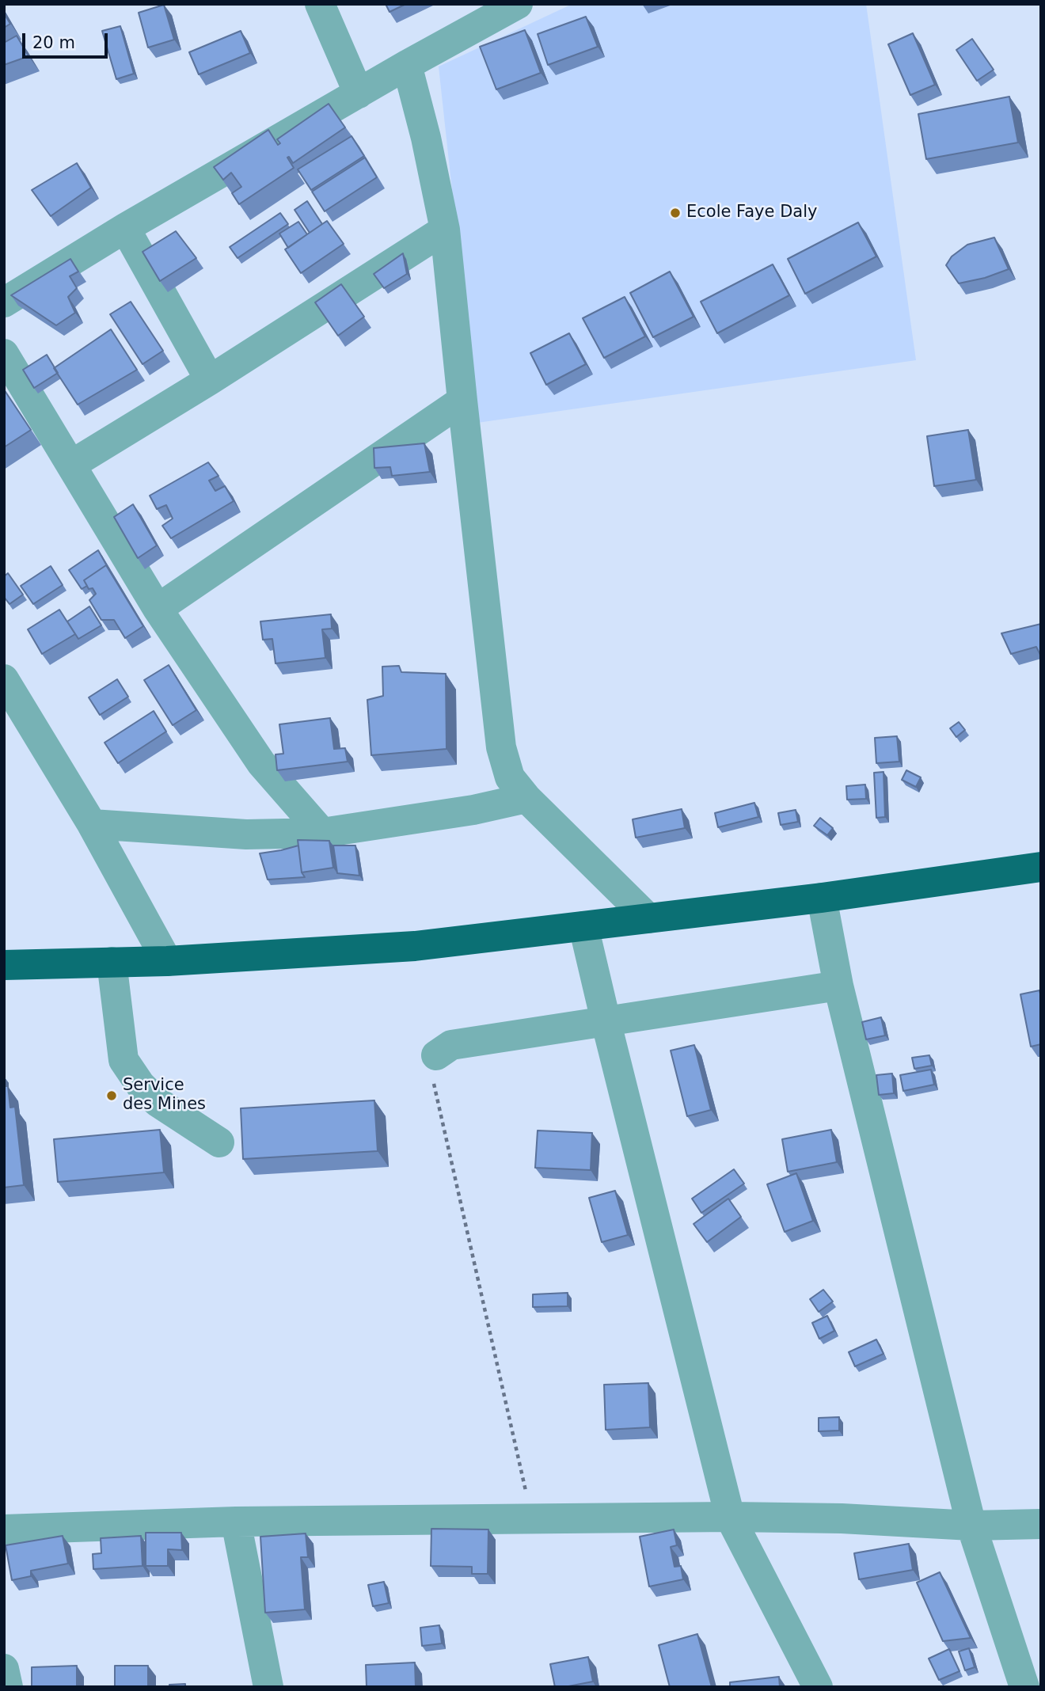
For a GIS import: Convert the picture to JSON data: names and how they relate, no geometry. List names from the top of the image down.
{
  "places": ["Ecole Faye Daly", "Service des Mines"],
  "scale_bar": "20 m"
}
